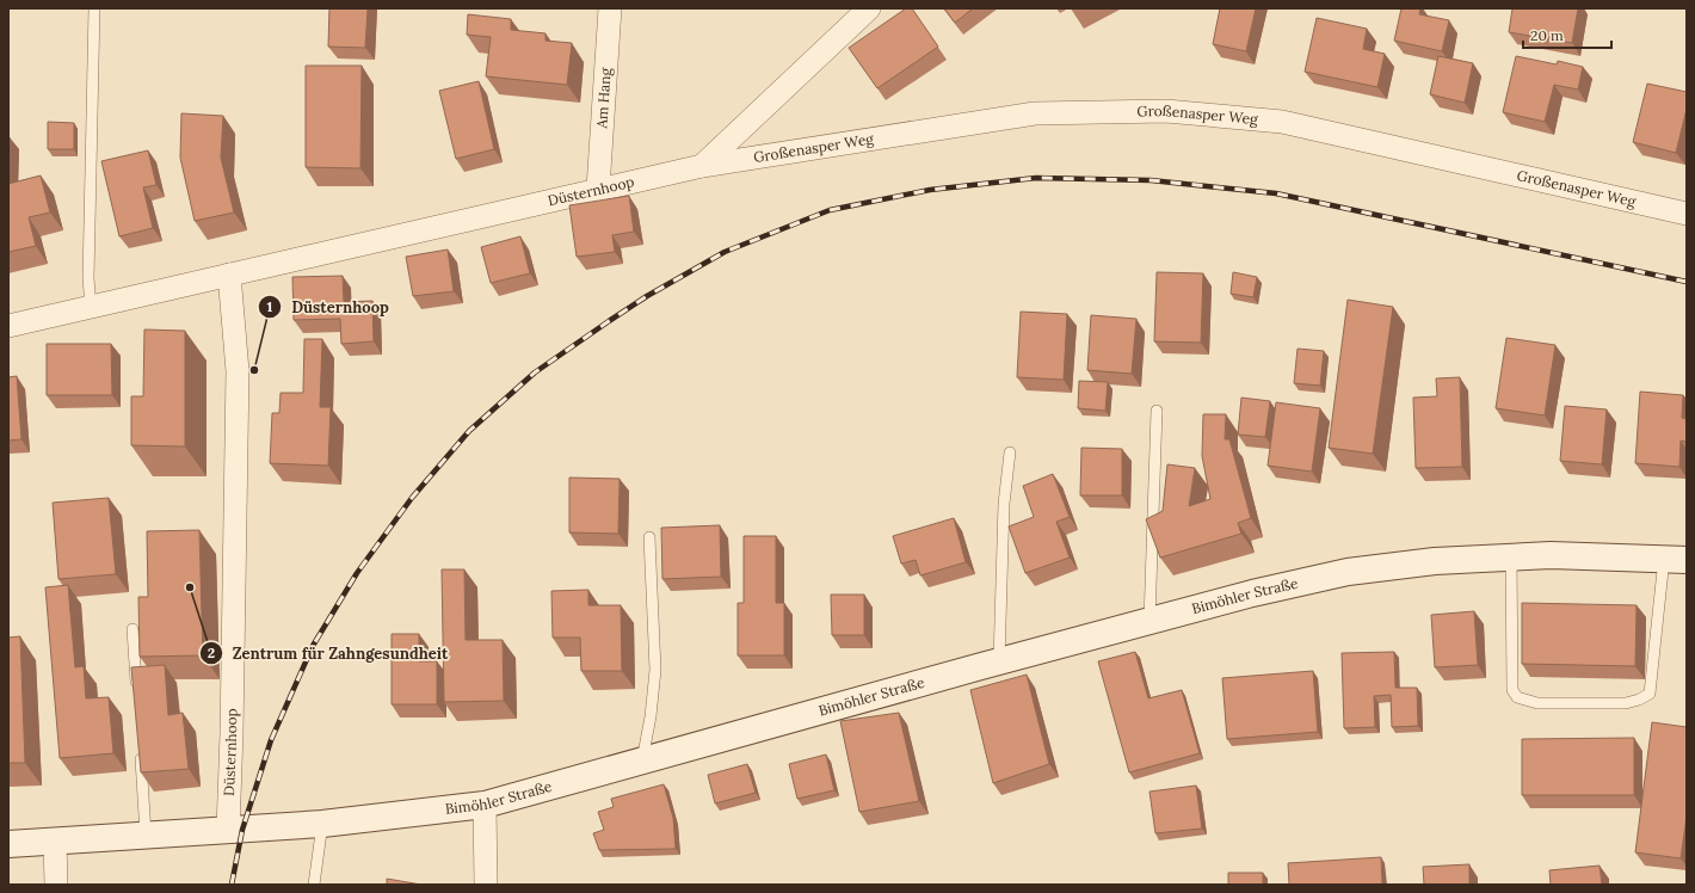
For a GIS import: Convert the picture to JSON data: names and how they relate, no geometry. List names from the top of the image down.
{
  "streets": {
    "street": [
      "Am Hang",
      "Großenasper Weg",
      "Düsternhoop",
      "Bimöhler Straße"
    ]
  },
  "crossings": [
    ["Am Hang", "Düsternhoop"],
    ["Großenasper Weg", "Düsternhoop"],
    ["Düsternhoop", "Bimöhler Straße"]
  ],
  "places": ["Düsternhoop", "Zentrum für Zahngesundheit"],
  "scale_bar": "20 m"
}
